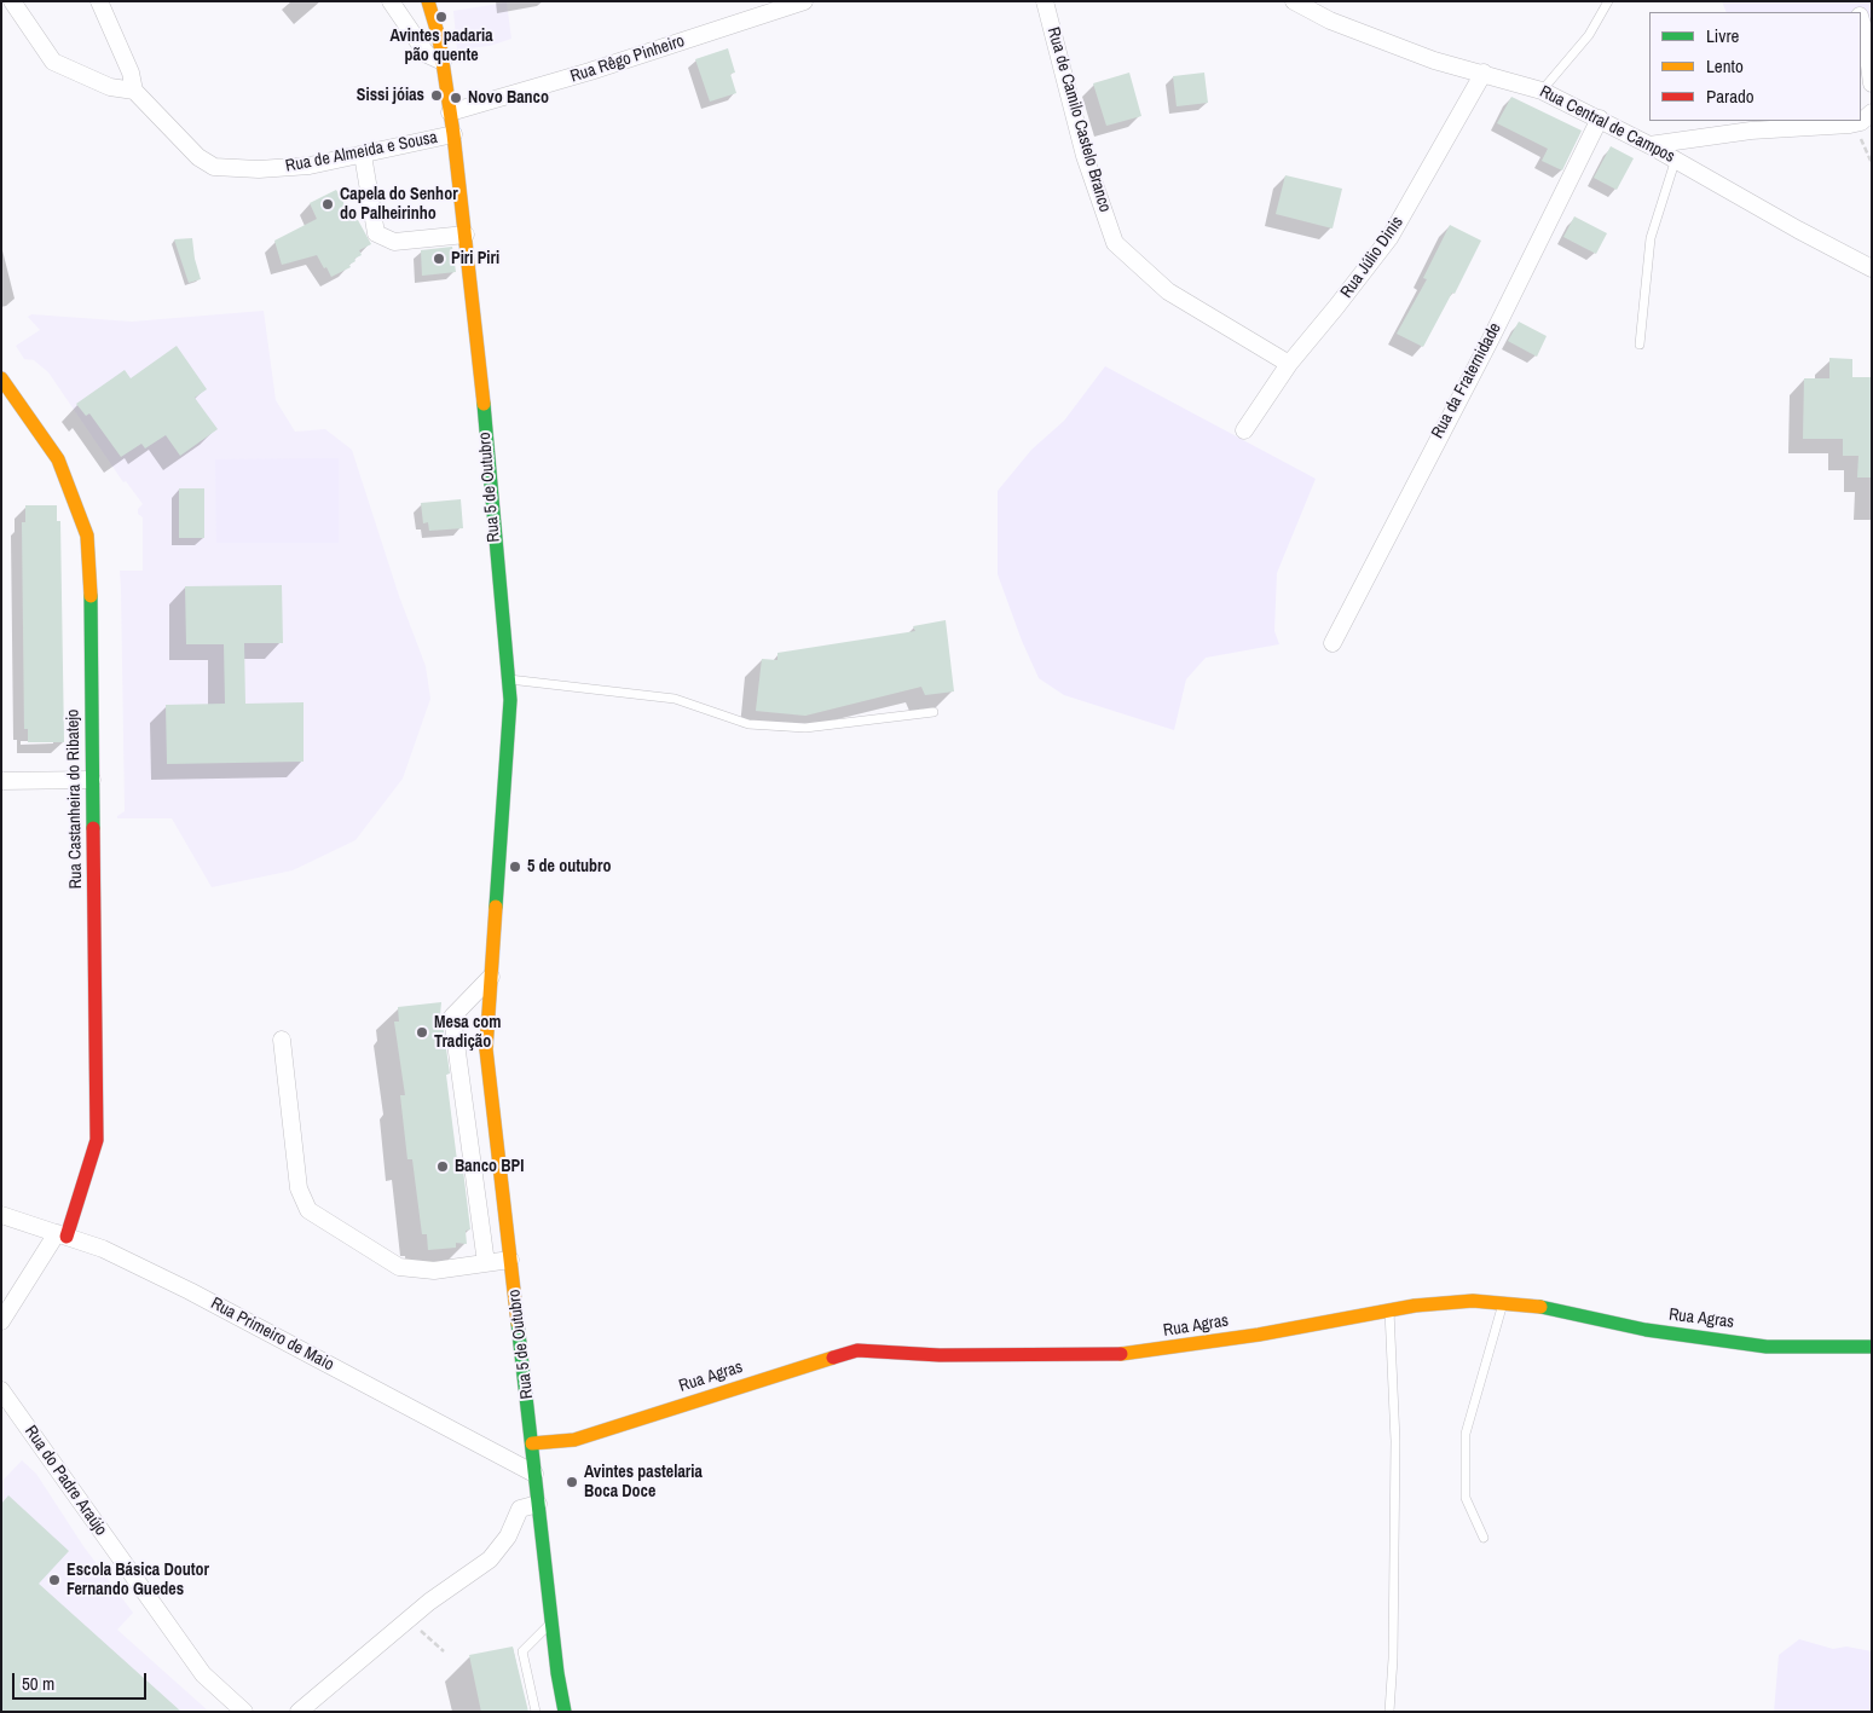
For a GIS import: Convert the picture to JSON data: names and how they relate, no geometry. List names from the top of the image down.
{
  "streets": {
    "street": [
      "Rua Rêgo Pinheiro",
      "Rua de Camilo Castelo Branco",
      "Rua Central de Campos",
      "Rua de Almeida e Sousa",
      "Rua Júlio Dinis",
      "Rua da Fraternidade",
      "Rua 5 de Outubro",
      "Rua Castanheira do Ribatejo",
      "Rua Agras",
      "Rua Primeiro de Maio",
      "Rua do Padre Araújo"
    ]
  },
  "crossings": [
    ["Rua Rêgo Pinheiro", "Rua 5 de Outubro"],
    ["Rua de Camilo Castelo Branco", "Rua Júlio Dinis"],
    ["Rua Central de Campos", "Rua Júlio Dinis"],
    ["Rua Central de Campos", "Rua da Fraternidade"],
    ["Rua de Almeida e Sousa", "Rua 5 de Outubro"],
    ["Rua 5 de Outubro", "Rua Agras"],
    ["Rua 5 de Outubro", "Rua Primeiro de Maio"],
    ["Rua Castanheira do Ribatejo", "Rua Primeiro de Maio"]
  ],
  "places": [
    "Avintes padaria pão quente",
    "Sissi jóias",
    "Novo Banco",
    "Capela do Senhor do Palheirinho",
    "Piri Piri",
    "5 de outubro",
    "Mesa com Tradição",
    "Banco BPI",
    "Avintes pastelaria Boca Doce",
    "Escola Básica Doutor Fernando Guedes"
  ],
  "legend": ["Livre", "Lento", "Parado"],
  "scale_bar": "50 m"
}
